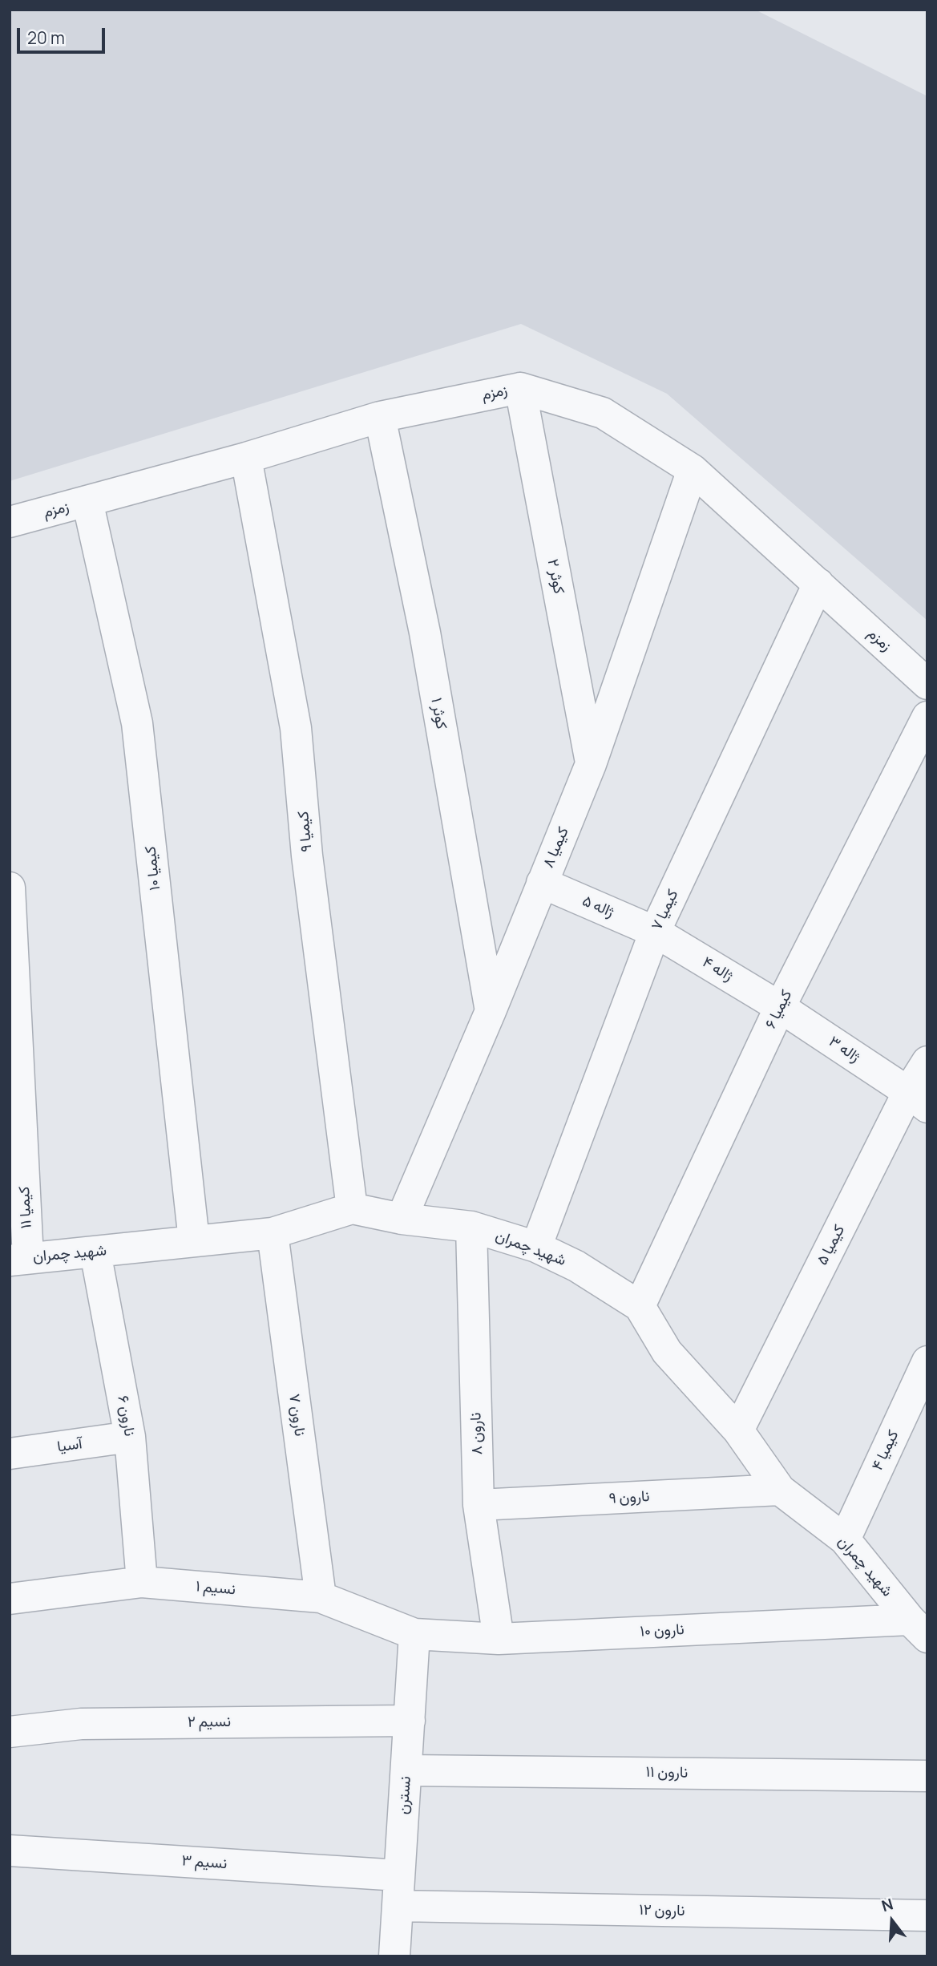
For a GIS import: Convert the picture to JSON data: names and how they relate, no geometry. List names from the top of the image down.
{
  "streets": {
    "street": [
      "زمزم",
      "کوثر ۲",
      "کوثر ۱",
      "کیمیا ۹",
      "کیمیا ۸",
      "کیمیا ۱۰",
      "ژاله ۵",
      "کیمیا ۷",
      "ژاله ۴",
      "کیمیا ۶",
      "ژاله ۳",
      "کیمیا ۱۱",
      "کیمیا ۵",
      "شهید چمران",
      "نارون ۷",
      "نارون ۶",
      "نارون ۸",
      "آسیا",
      "کیمیا ۴",
      "نارون ۹",
      "نسیم ۱",
      "نارون ۱۰",
      "نسیم ۲",
      "نارون ۱۱",
      "نسترن",
      "نسیم ۳",
      "نارون ۱۲"
    ]
  },
  "crossings": [
    ["زمزم", "کوثر ۲"],
    ["زمزم", "کوثر ۱"],
    ["زمزم", "کیمیا ۹"],
    ["زمزم", "کیمیا ۸"],
    ["زمزم", "کیمیا ۱۰"],
    ["زمزم", "کیمیا ۷"],
    ["کوثر ۲", "کیمیا ۸"],
    ["کوثر ۱", "کیمیا ۸"],
    ["کیمیا ۹", "شهید چمران"],
    ["کیمیا ۸", "ژاله ۵"],
    ["کیمیا ۸", "شهید چمران"],
    ["کیمیا ۱۰", "شهید چمران"],
    ["ژاله ۵", "کیمیا ۷"],
    ["ژاله ۵", "ژاله ۴"],
    ["کیمیا ۷", "ژاله ۴"],
    ["کیمیا ۷", "شهید چمران"],
    ["ژاله ۴", "کیمیا ۶"],
    ["ژاله ۴", "ژاله ۳"],
    ["کیمیا ۶", "ژاله ۳"],
    ["کیمیا ۶", "شهید چمران"],
    ["ژاله ۳", "کیمیا ۵"],
    ["کیمیا ۱۱", "شهید چمران"],
    ["کیمیا ۵", "شهید چمران"],
    ["شهید چمران", "نارون ۷"],
    ["شهید چمران", "نارون ۶"],
    ["شهید چمران", "نارون ۸"],
    ["شهید چمران", "کیمیا ۴"],
    ["شهید چمران", "نارون ۹"],
    ["شهید چمران", "نارون ۱۰"],
    ["نارون ۷", "نسیم ۱"],
    ["نارون ۶", "آسیا"],
    ["نارون ۶", "نسیم ۱"],
    ["نارون ۸", "نارون ۹"],
    ["نارون ۸", "نارون ۱۰"],
    ["نسیم ۱", "نارون ۱۰"],
    ["نسیم ۱", "نسترن"],
    ["نارون ۱۰", "نسترن"],
    ["نسیم ۲", "نسترن"],
    ["نارون ۱۱", "نسترن"],
    ["نسترن", "نسیم ۳"],
    ["نسترن", "نارون ۱۲"]
  ],
  "scale_bar": "20 m",
  "north": "top"
}
